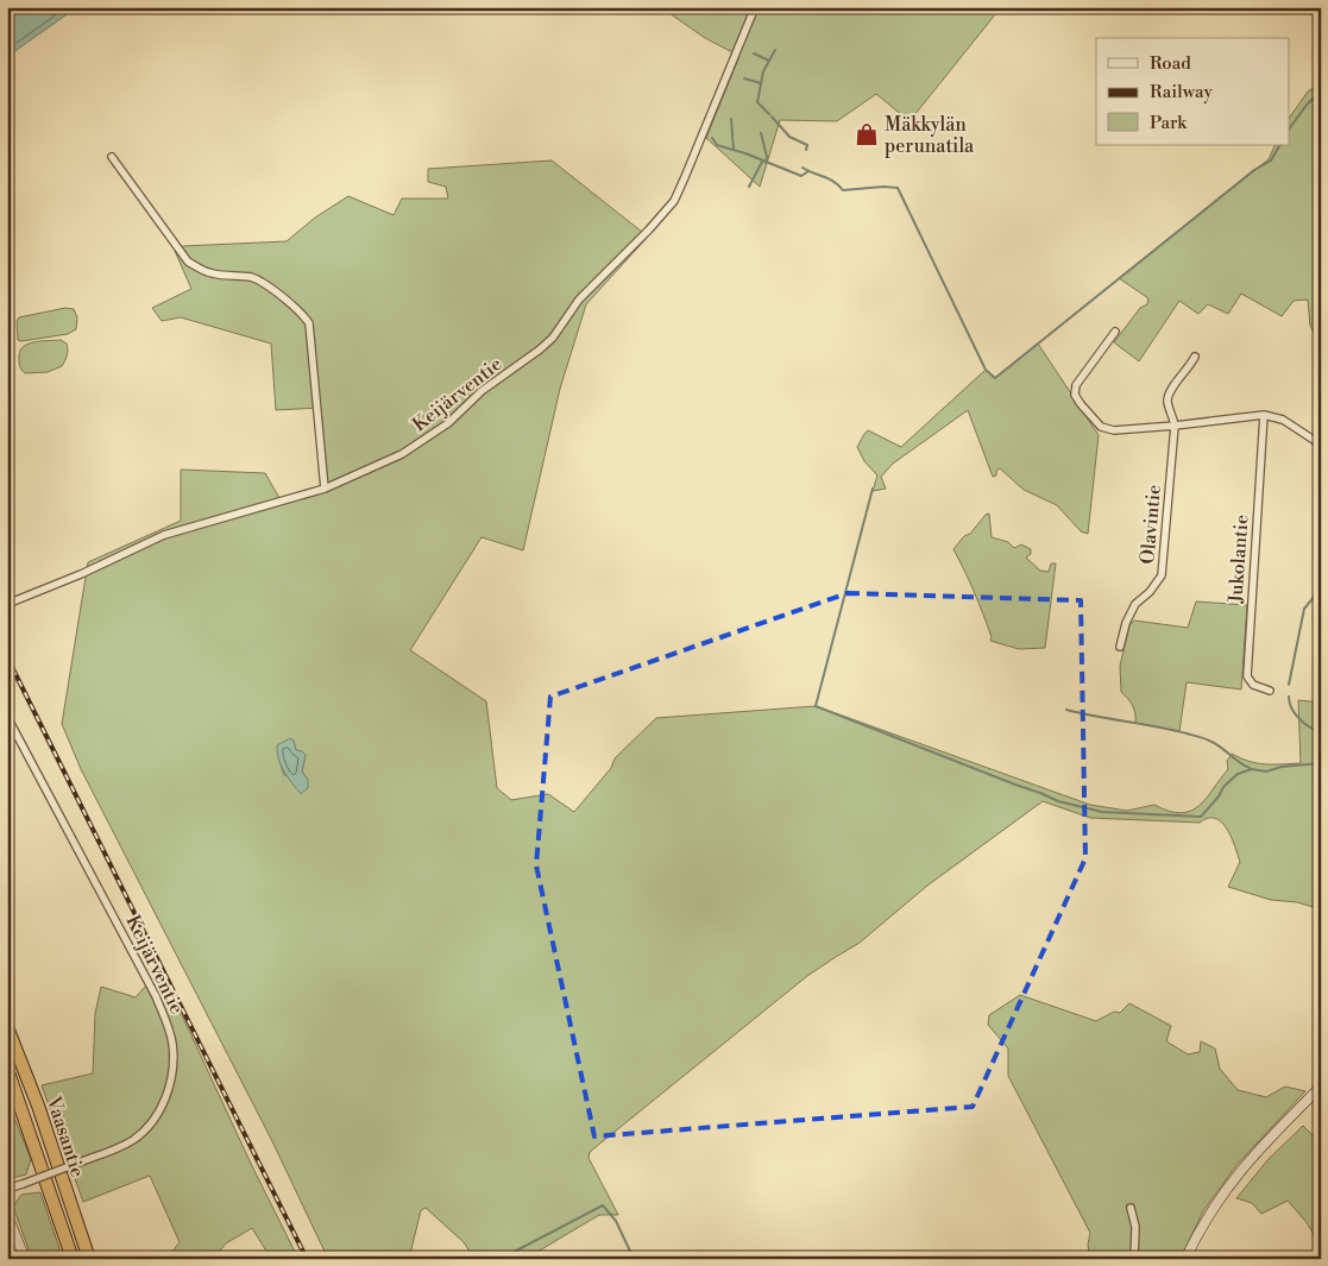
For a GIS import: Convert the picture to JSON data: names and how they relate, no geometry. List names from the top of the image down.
{
  "streets": {
    "highway": ["Vaasantie"],
    "street": ["Keijärventie", "Olavintie", "Jukolantie"]
  },
  "places": {
    "shop": ["Mäkkylän perunatila"]
  },
  "legend": ["Road", "Railway", "Park"]
}
